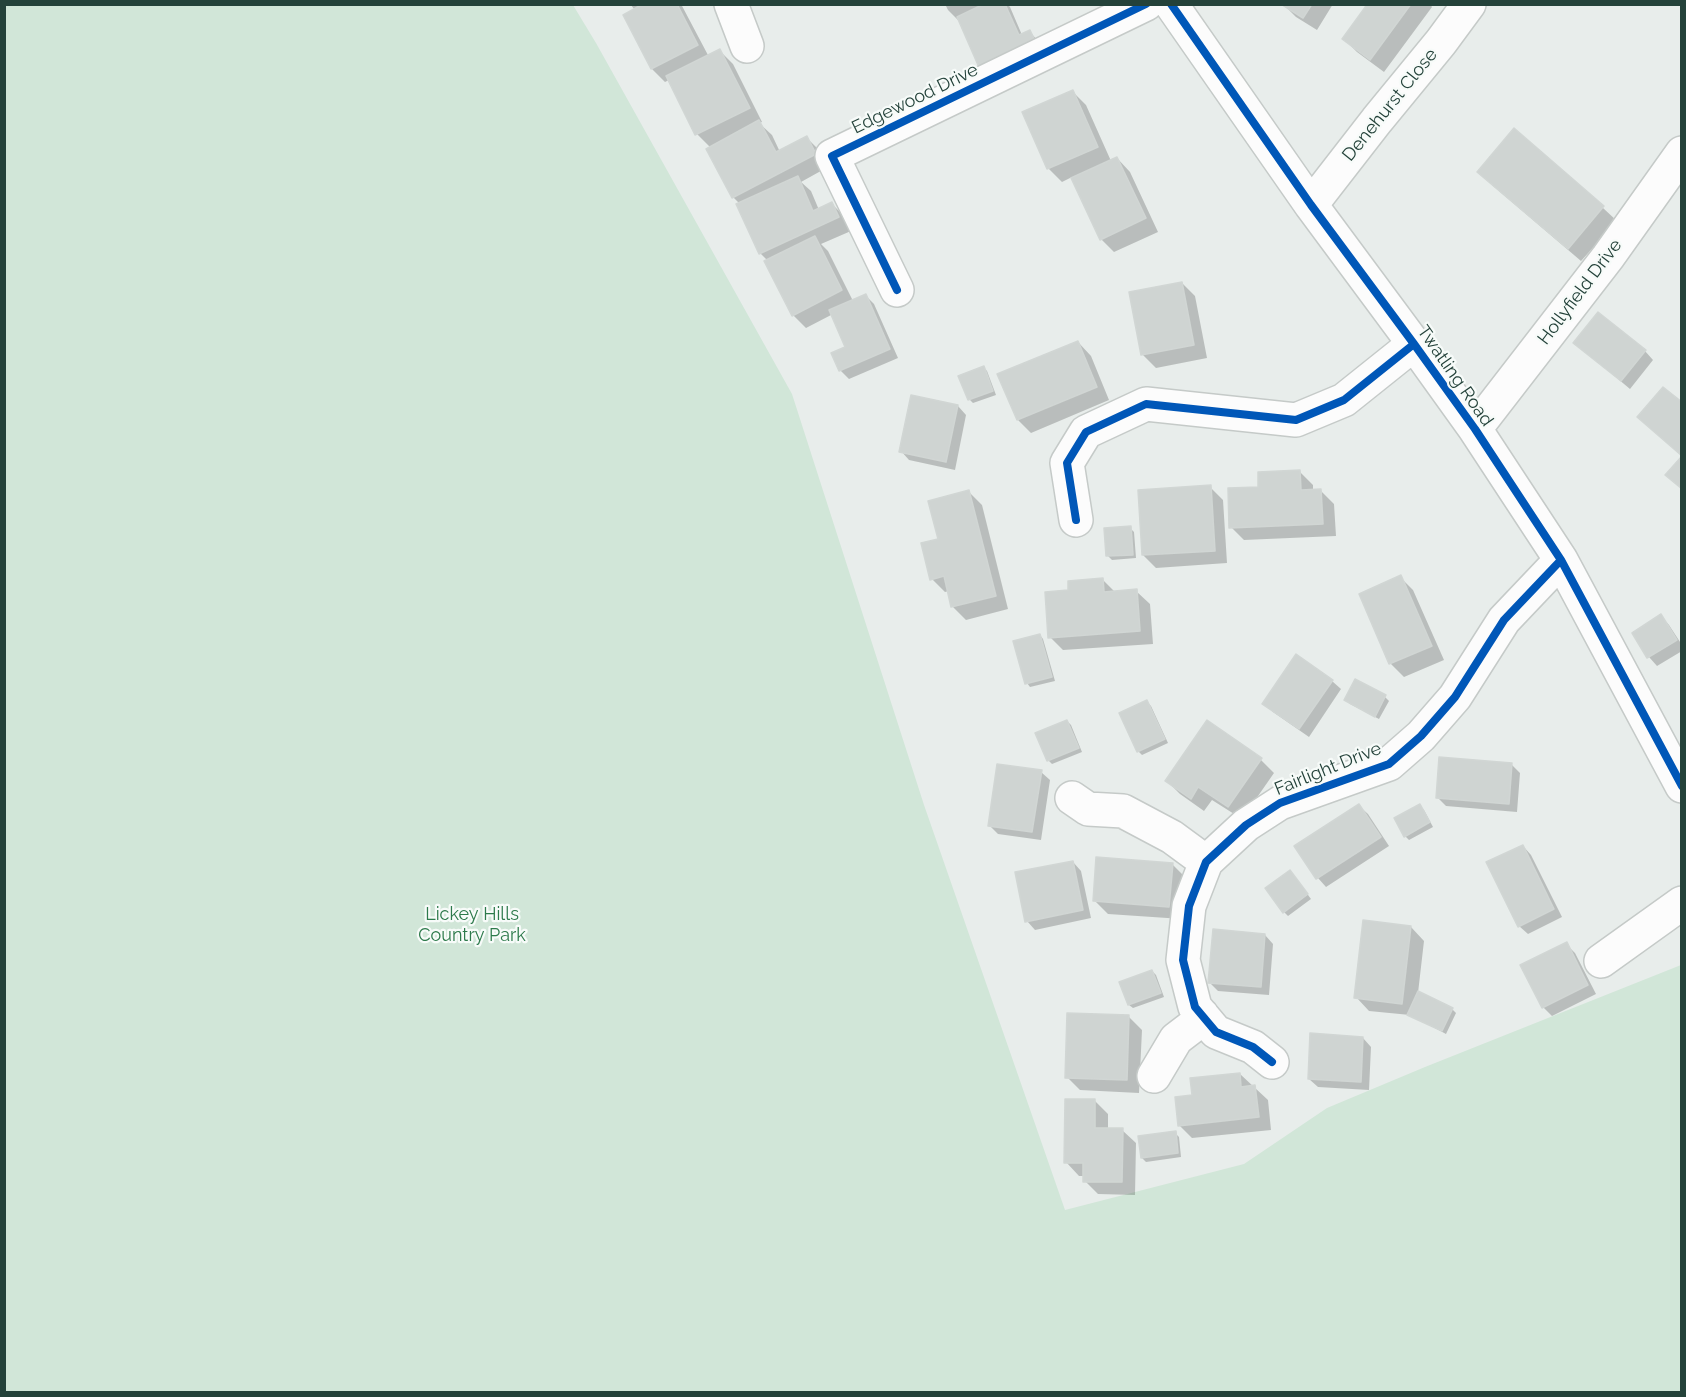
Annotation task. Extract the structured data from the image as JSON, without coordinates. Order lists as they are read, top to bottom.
{
  "streets": {
    "street": [
      "Edgewood Drive",
      "Denehurst Close",
      "Hollyfield Drive",
      "Twatling Road",
      "Fairlight Drive"
    ]
  },
  "crossings": [
    ["Denehurst Close", "Twatling Road"],
    ["Hollyfield Drive", "Twatling Road"],
    ["Twatling Road", "Fairlight Drive"]
  ],
  "parks": ["Lickey Hills Country Park"]
}
